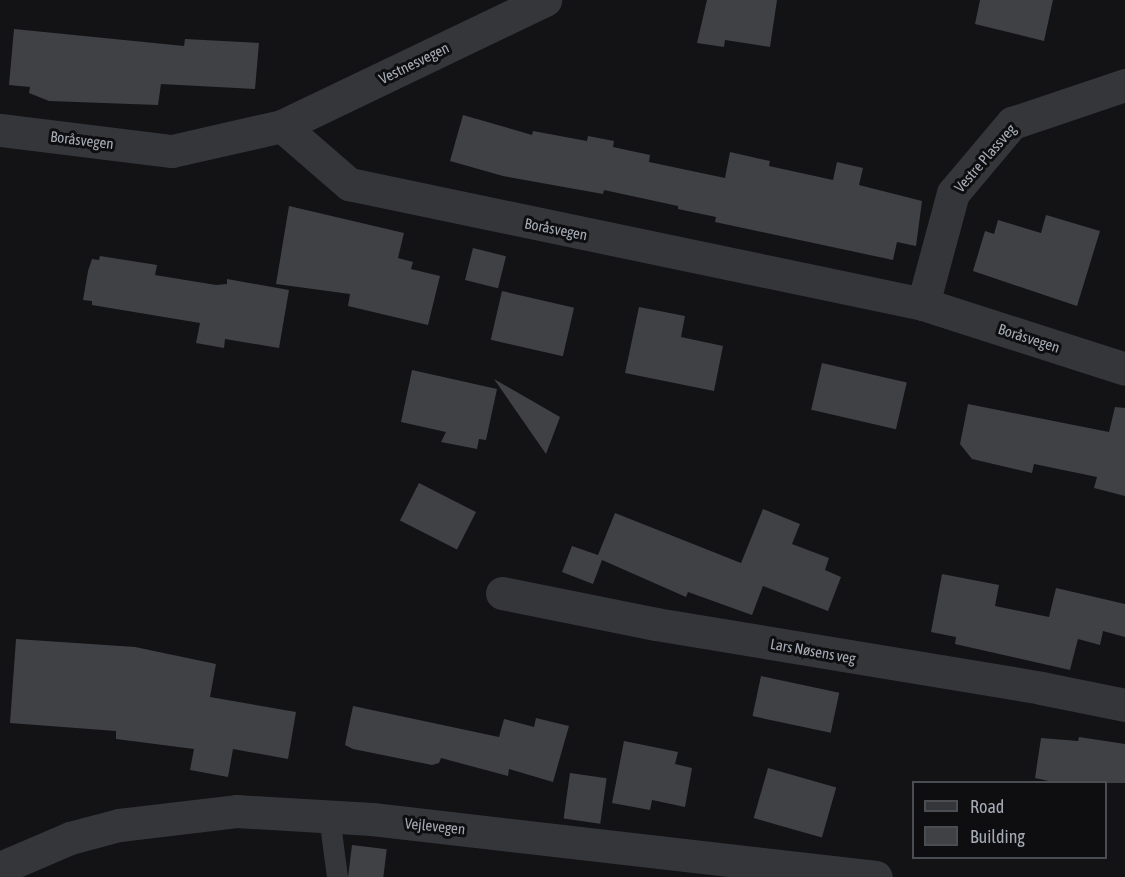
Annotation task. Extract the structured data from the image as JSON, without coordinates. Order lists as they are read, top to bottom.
{
  "streets": {
    "street": [
      "Vestnesvegen",
      "Boråsvegen",
      "Vestre Plassveg",
      "Lars Nøsens veg",
      "Vejlevegen"
    ]
  },
  "crossings": [
    ["Vestnesvegen", "Boråsvegen"],
    ["Boråsvegen", "Vestre Plassveg"]
  ],
  "legend": ["Road", "Building"]
}
